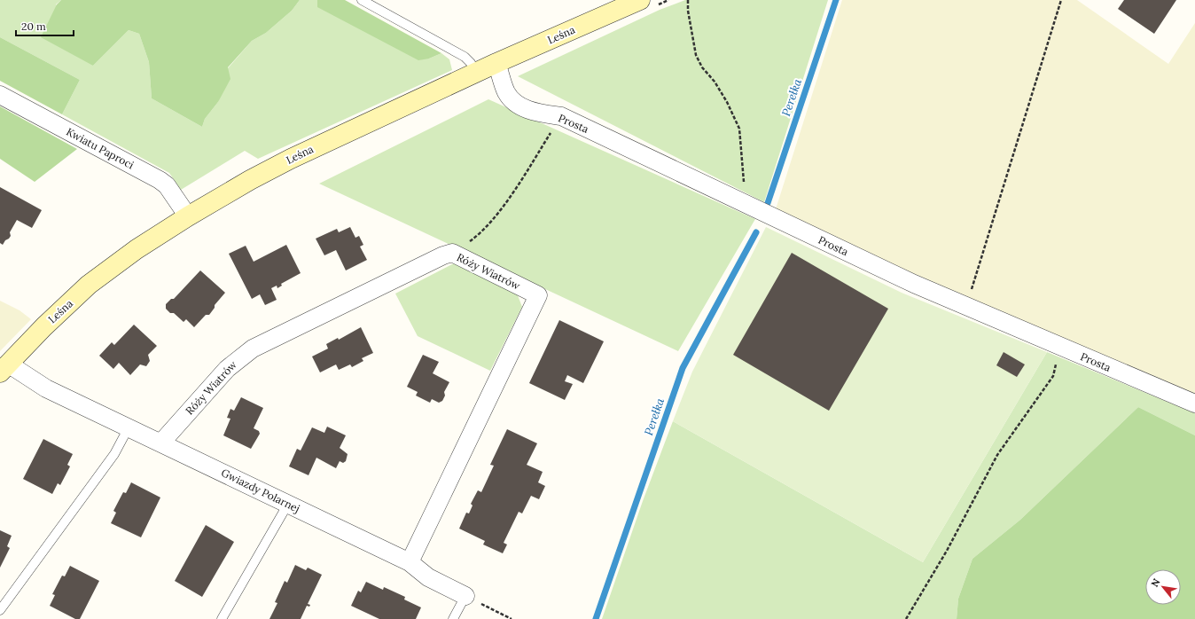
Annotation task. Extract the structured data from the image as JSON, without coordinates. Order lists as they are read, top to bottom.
{
  "streets": {
    "street": [
      "Leśna",
      "Prosta",
      "Kwiatu Paproci",
      "Róży Wiatrów",
      "Gwiazdy Polarnej"
    ]
  },
  "crossings": [
    ["Leśna", "Prosta"],
    ["Leśna", "Kwiatu Paproci"],
    ["Leśna", "Gwiazdy Polarnej"],
    ["Róży Wiatrów", "Gwiazdy Polarnej"]
  ],
  "water": ["Perełka"],
  "scale_bar": "20 m",
  "north": "top left"
}
